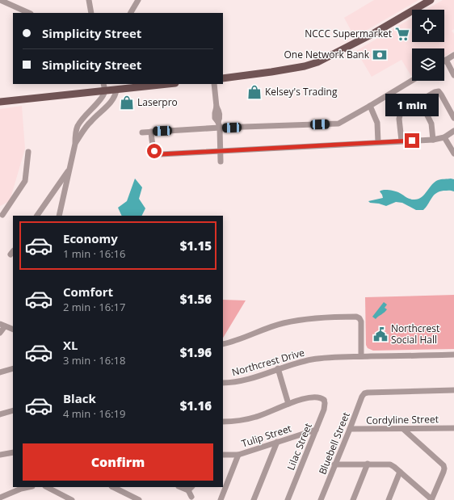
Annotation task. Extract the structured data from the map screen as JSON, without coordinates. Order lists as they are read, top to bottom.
{
  "streets": {
    "street": [
      "Northcrest Drive",
      "Cordyline Street",
      "Tulip Street",
      "Bluebell Street",
      "Lilac Street"
    ]
  },
  "crossings": [
    ["Cordyline Street", "Bluebell Street"],
    ["Tulip Street", "Lilac Street"]
  ],
  "places": {
    "supermarket": ["NCCC Supermarket"],
    "bank": ["One Network Bank"],
    "shop": ["Kelsey's Trading", "Laserpro"],
    "public building": ["Northcrest Social Hall"]
  },
  "page": {
    "banner": ["Simplicity Street", "Simplicity Street"],
    "bubble": "1 min",
    "list": [
      {
        "name": "Economy",
        "note": "1 min · 16:16",
        "value": "$1.15"
      },
      {
        "name": "Comfort",
        "note": "2 min · 16:17",
        "value": "$1.56"
      },
      {
        "name": "XL",
        "note": "3 min · 16:18",
        "value": "$1.96"
      },
      {
        "name": "Black",
        "note": "4 min · 16:19",
        "value": "$1.16"
      }
    ],
    "buttons": "Confirm"
  }
}
